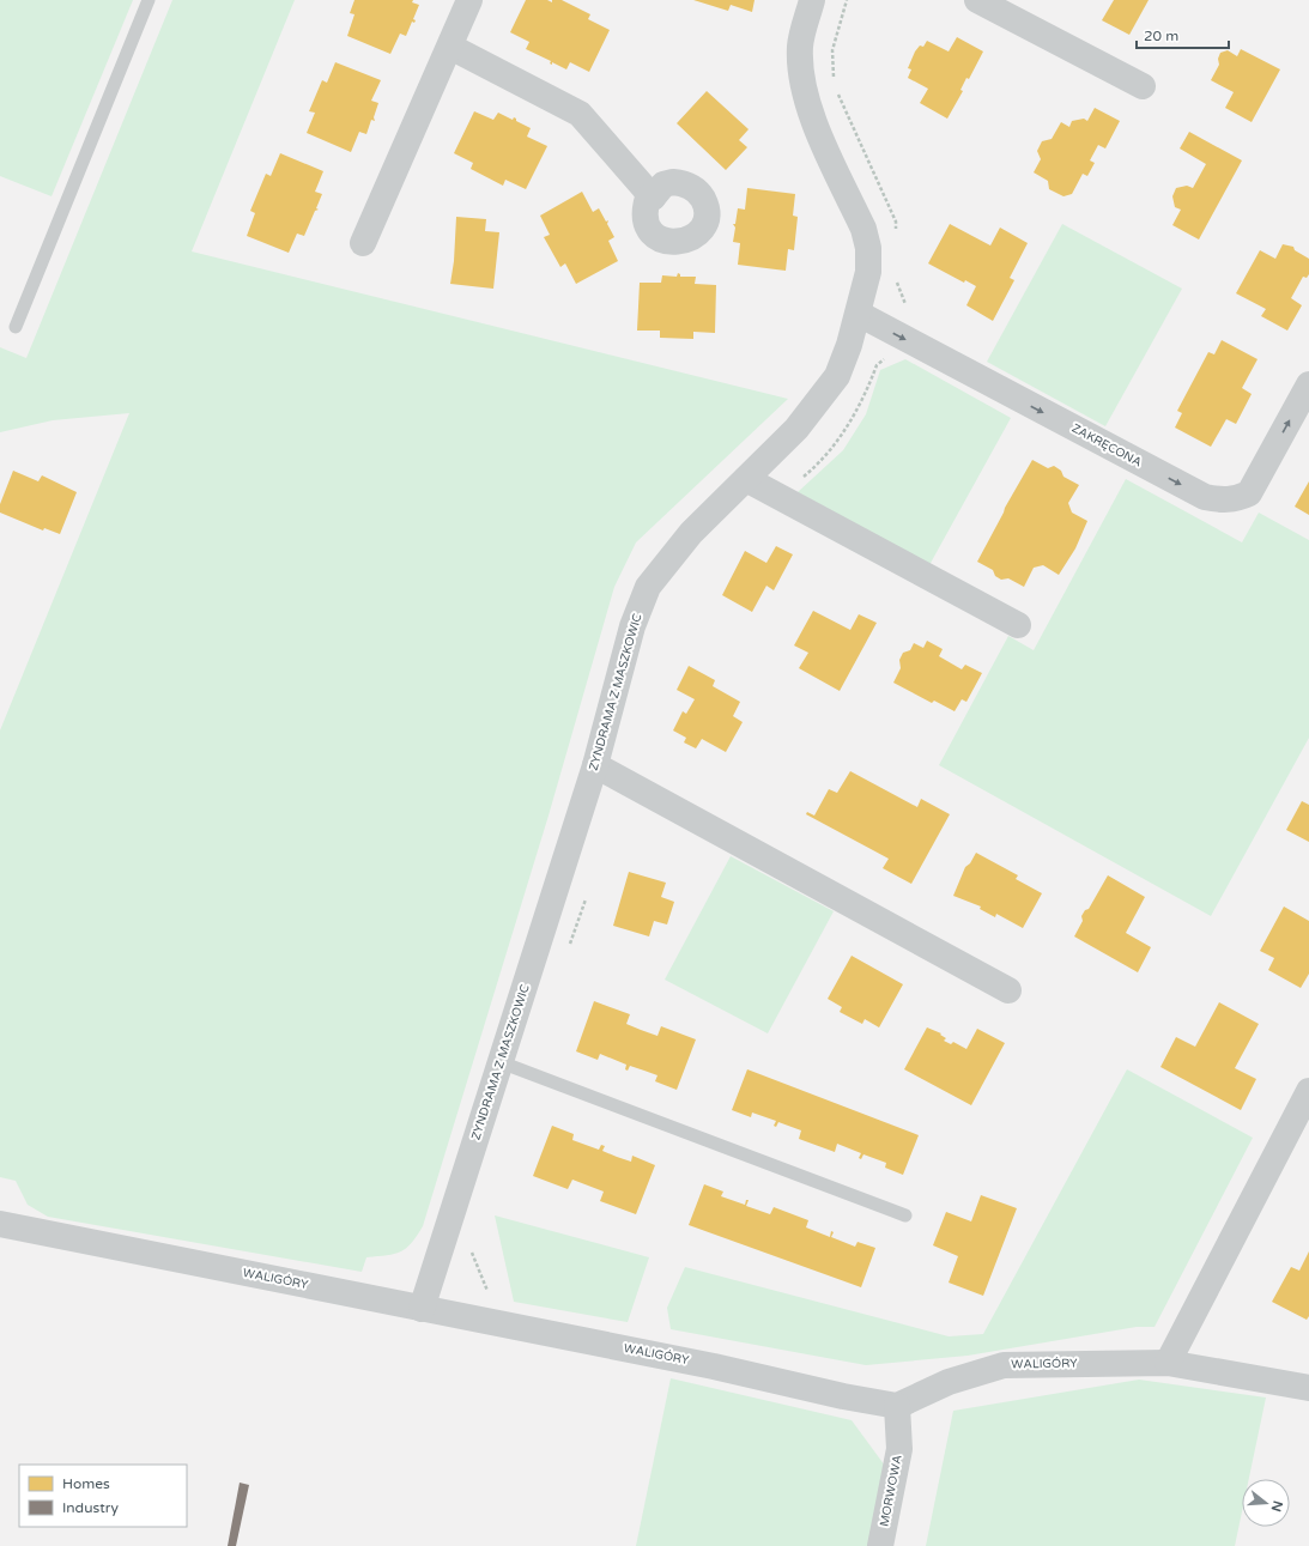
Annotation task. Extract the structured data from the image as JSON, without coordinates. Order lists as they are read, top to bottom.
{
  "streets": {
    "street": [
      "ZAKRĘCONA",
      "ZYNDRAMA Z MASZKOWIC",
      "WALIGÓRY",
      "MORWOWA"
    ]
  },
  "crossings": [
    ["ZAKRĘCONA", "ZYNDRAMA Z MASZKOWIC"],
    ["ZYNDRAMA Z MASZKOWIC", "WALIGÓRY"],
    ["WALIGÓRY", "MORWOWA"]
  ],
  "legend": ["Homes", "Industry"],
  "scale_bar": "20 m",
  "north": "right"
}
